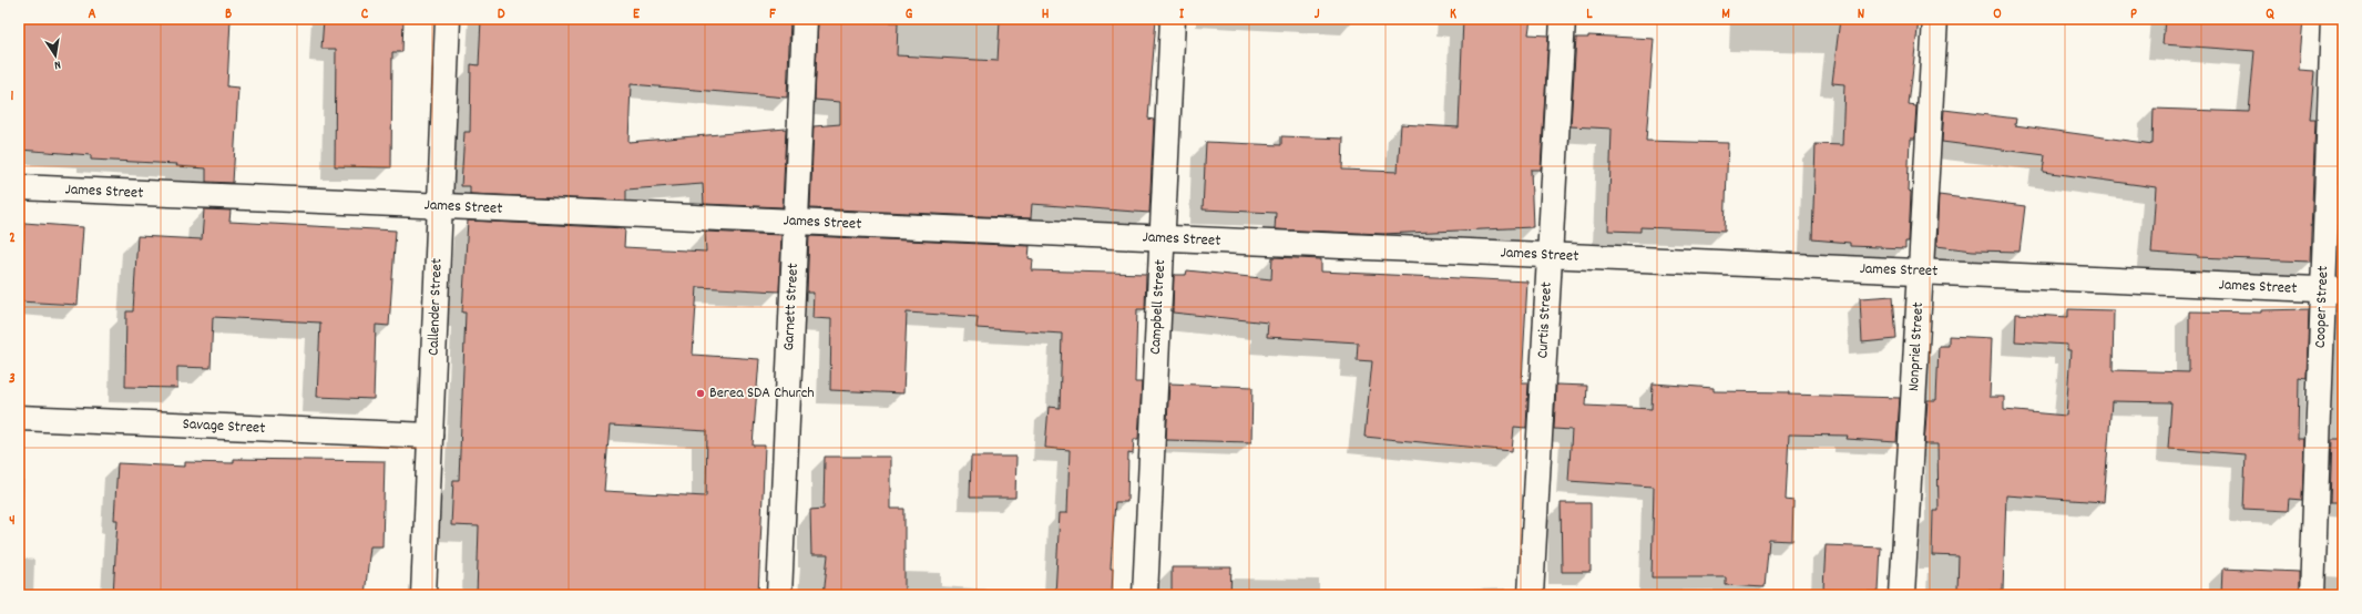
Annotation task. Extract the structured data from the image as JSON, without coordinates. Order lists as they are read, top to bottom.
{
  "streets": {
    "street": [
      "James Street",
      "Callender Street",
      "Garnett Street",
      "Campbell Street",
      "Cooper Street",
      "Curtis Street",
      "Nonpriel Street",
      "Savage Street"
    ]
  },
  "crossings": [
    ["James Street", "Callender Street"],
    ["James Street", "Garnett Street"],
    ["James Street", "Campbell Street"],
    ["James Street", "Cooper Street"],
    ["James Street", "Curtis Street"],
    ["James Street", "Nonpriel Street"],
    ["Callender Street", "Savage Street"]
  ],
  "places": ["Berea SDA Church"],
  "north": "bottom",
  "grid": {
    "columns": [
      "A",
      "B",
      "C",
      "D",
      "E",
      "F",
      "G",
      "H",
      "I",
      "J",
      "K",
      "L",
      "M",
      "N",
      "O",
      "P",
      "Q"
    ],
    "rows": [
      "1",
      "2",
      "3",
      "4"
    ]
  }
}
